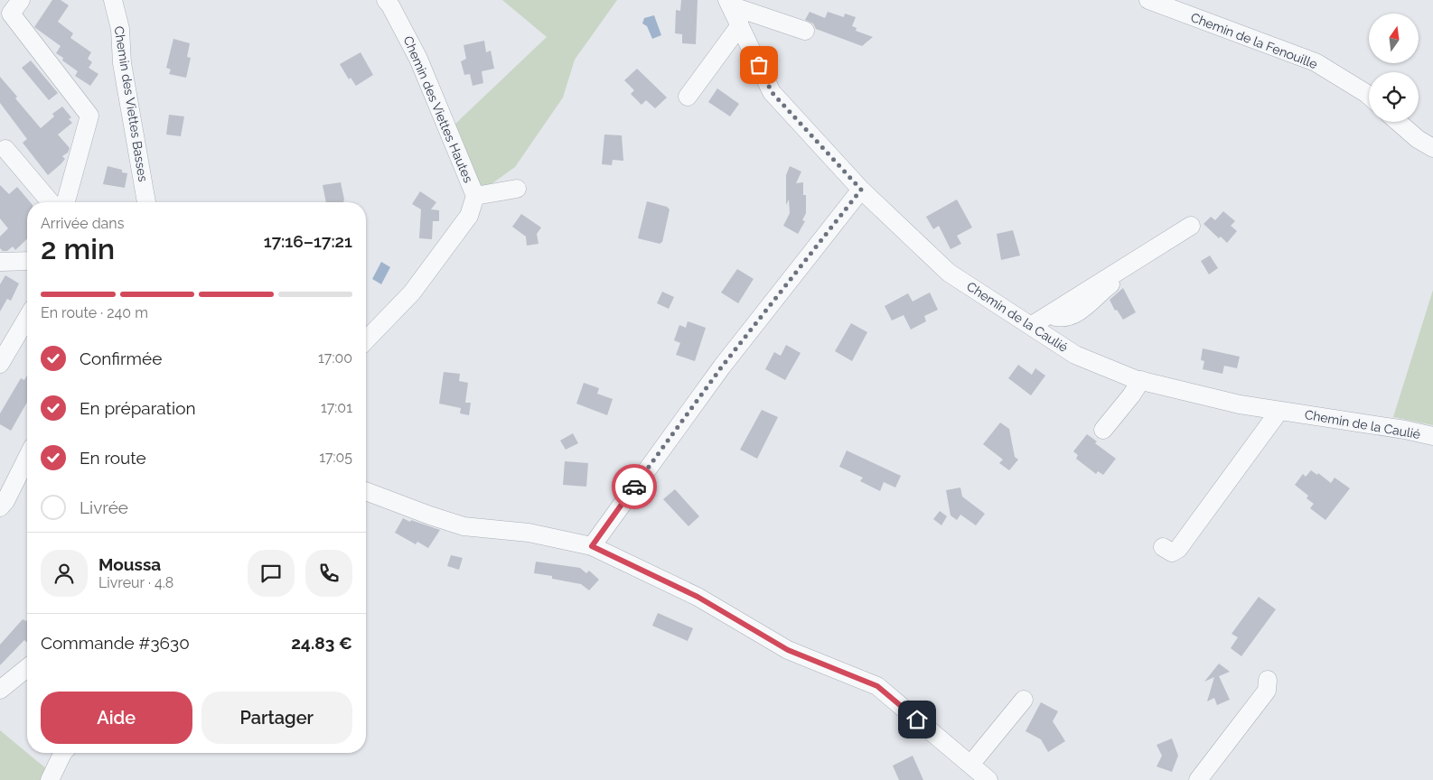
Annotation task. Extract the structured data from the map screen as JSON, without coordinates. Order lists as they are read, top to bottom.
{
  "streets": {
    "street": [
      "Chemin de la Fenouille",
      "Chemin des Viettes Basses",
      "Chemin des Viettes Hautes",
      "Chemin de la Caulié"
    ]
  },
  "north": "top",
  "page": {
    "heading": ["2 min", "Arrivée dans", "17:16–17:21"],
    "panel": [
      "Moussa",
      "Livreur · 4.8",
      "Commande #3630",
      "24.83 €"
    ],
    "bar": "En route · 240 m",
    "list": [
      ["Confirmée", "17:00"],
      ["En préparation", "17:01"],
      ["En route", "17:05"],
      "Livrée"
    ],
    "buttons": ["Aide", "Partager"]
  }
}
